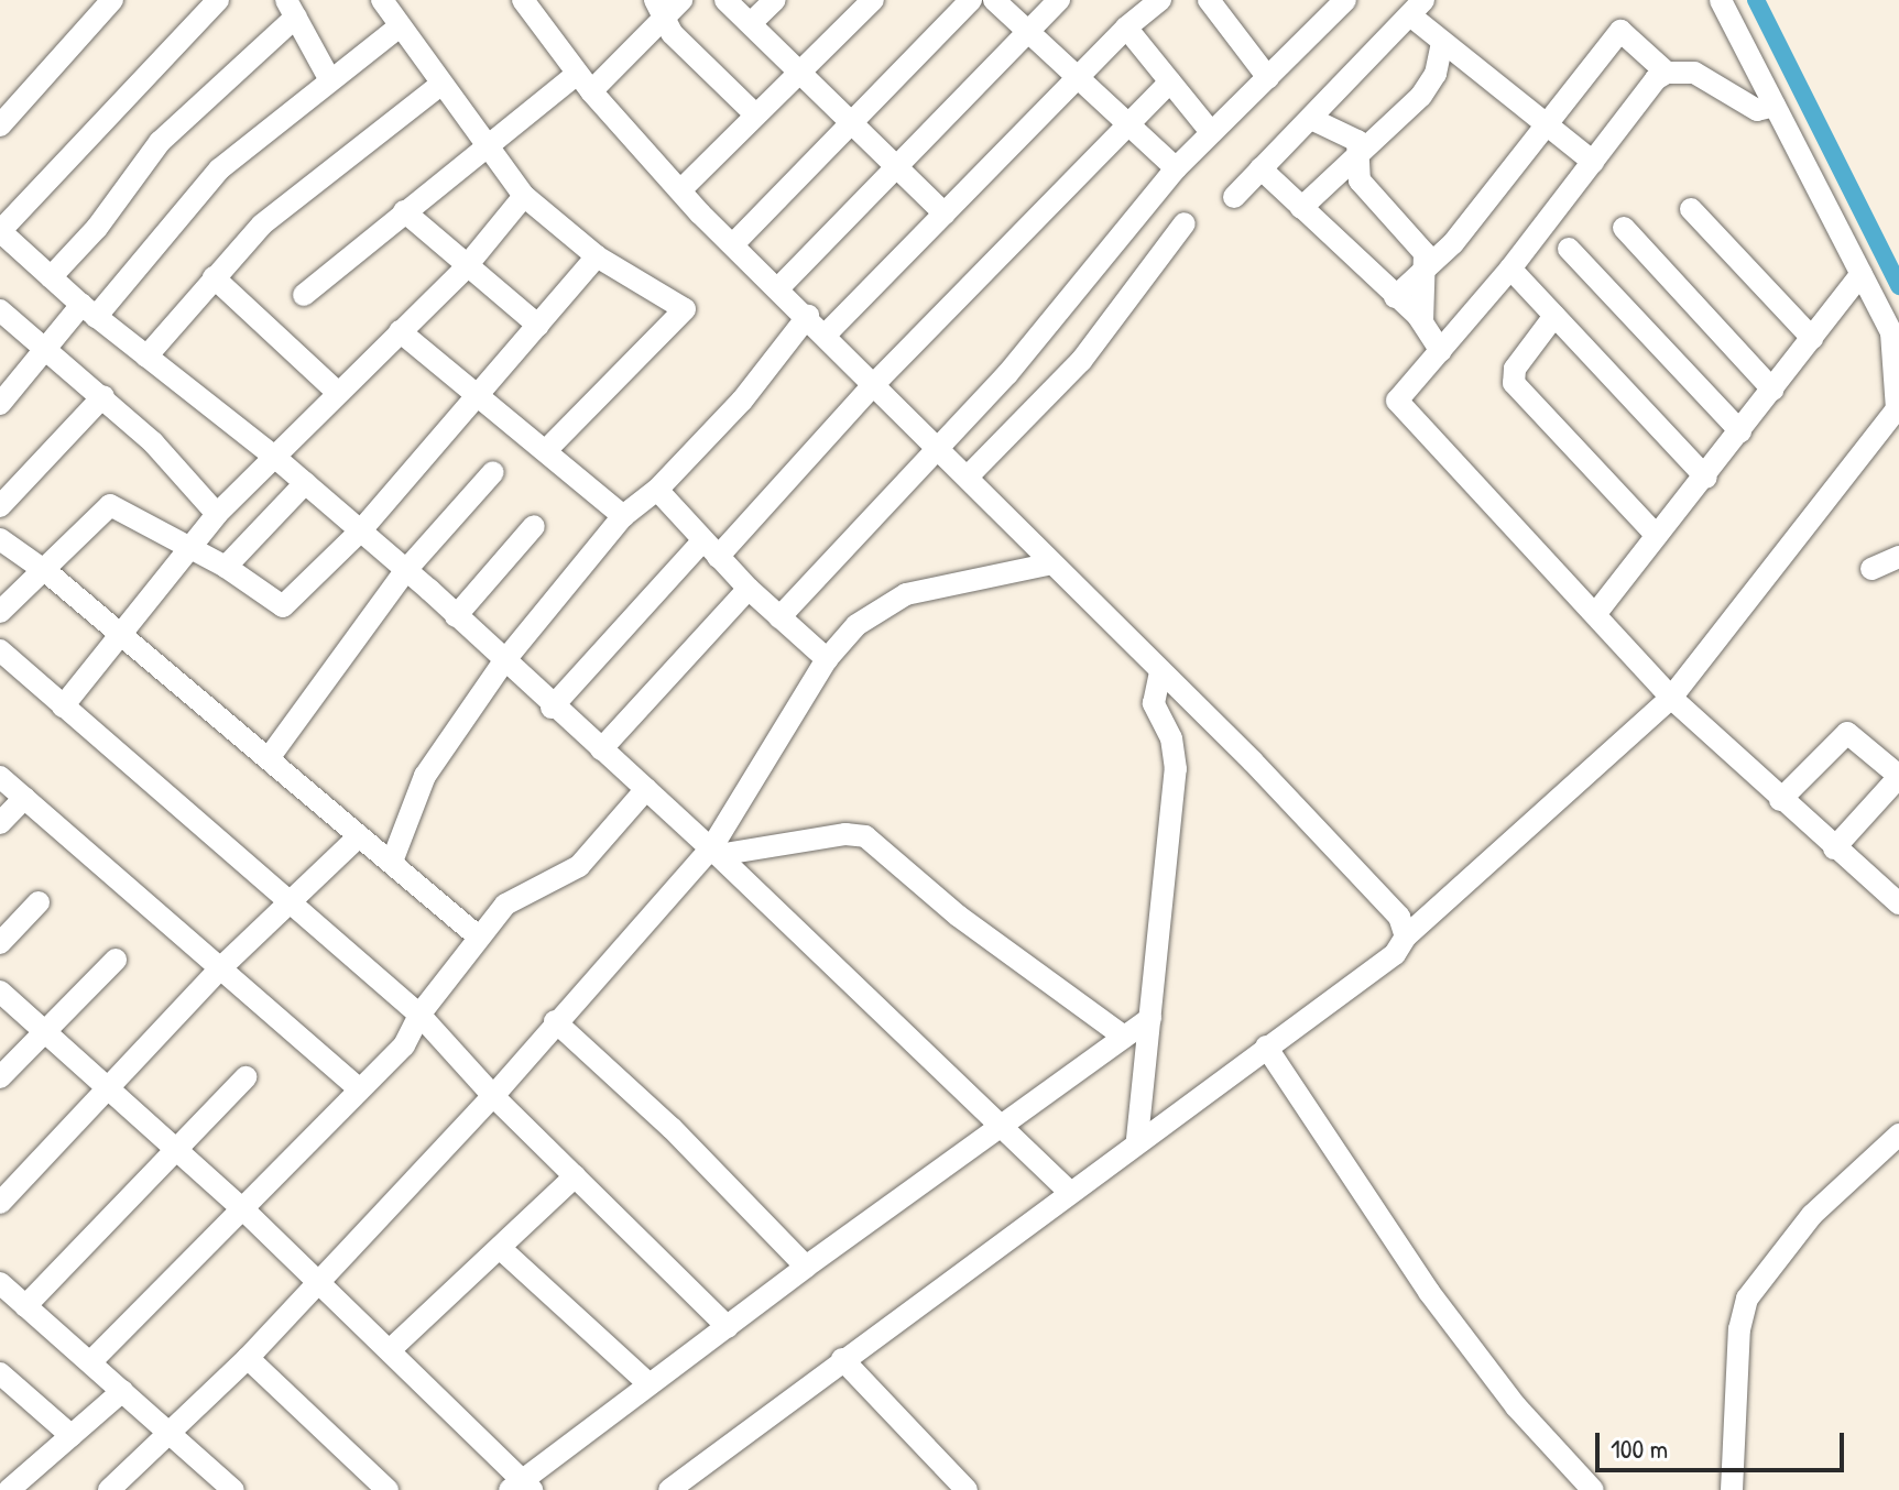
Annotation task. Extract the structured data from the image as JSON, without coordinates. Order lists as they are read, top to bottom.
{
  "scale_bar": "100 m"
}
